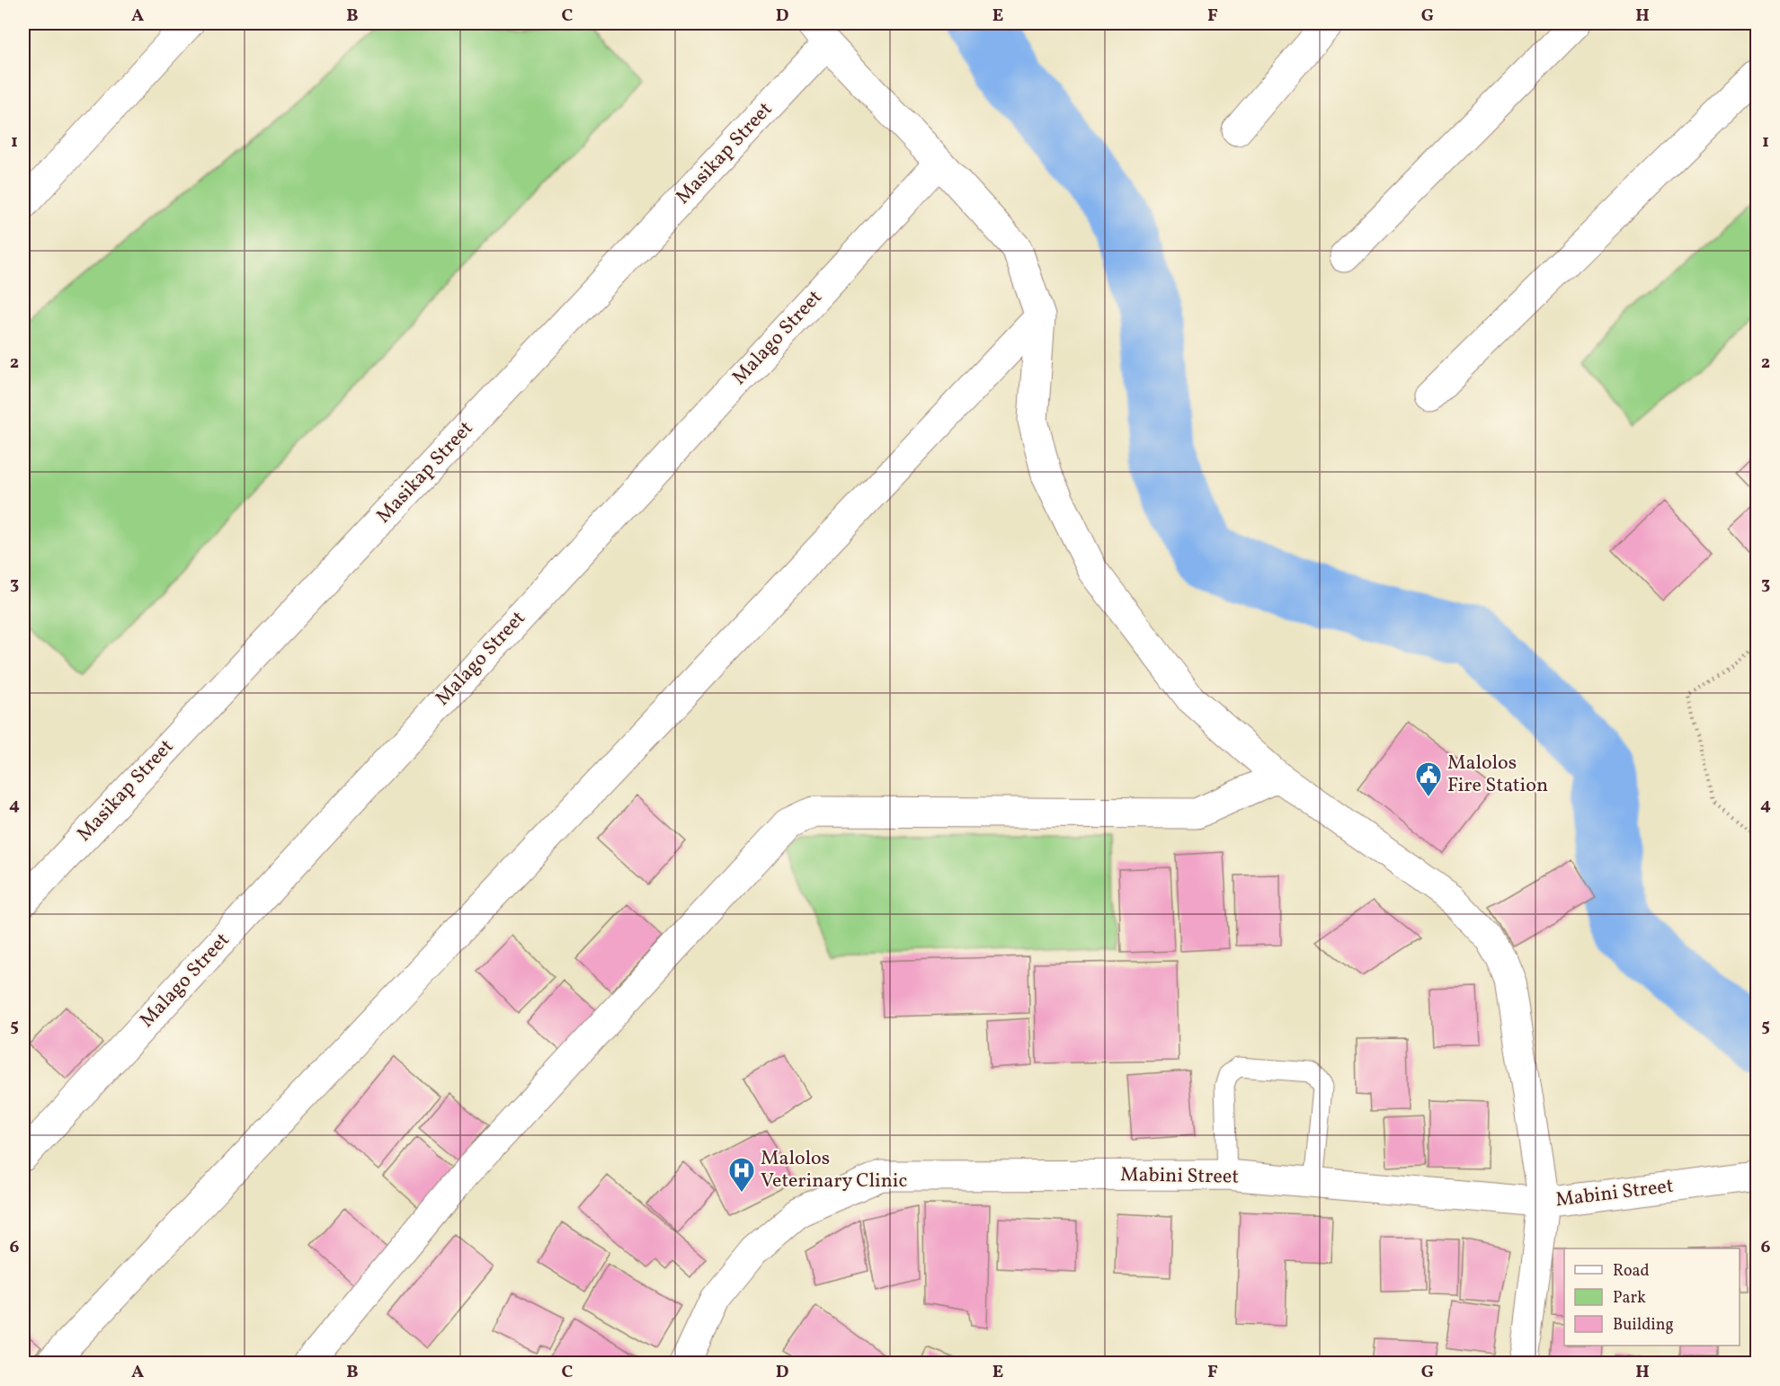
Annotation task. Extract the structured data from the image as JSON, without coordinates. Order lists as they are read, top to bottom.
{
  "streets": {
    "street": ["Masikap Street", "Malago Street", "Mabini Street"]
  },
  "places": {
    "public building": ["Malolos Fire Station"],
    "hospital": ["Malolos Veterinary Clinic"]
  },
  "legend": ["Road", "Park", "Building"],
  "grid": {
    "columns": [
      "A",
      "B",
      "C",
      "D",
      "E",
      "F",
      "G",
      "H"
    ],
    "rows": [
      "1",
      "2",
      "3",
      "4",
      "5",
      "6"
    ]
  }
}
